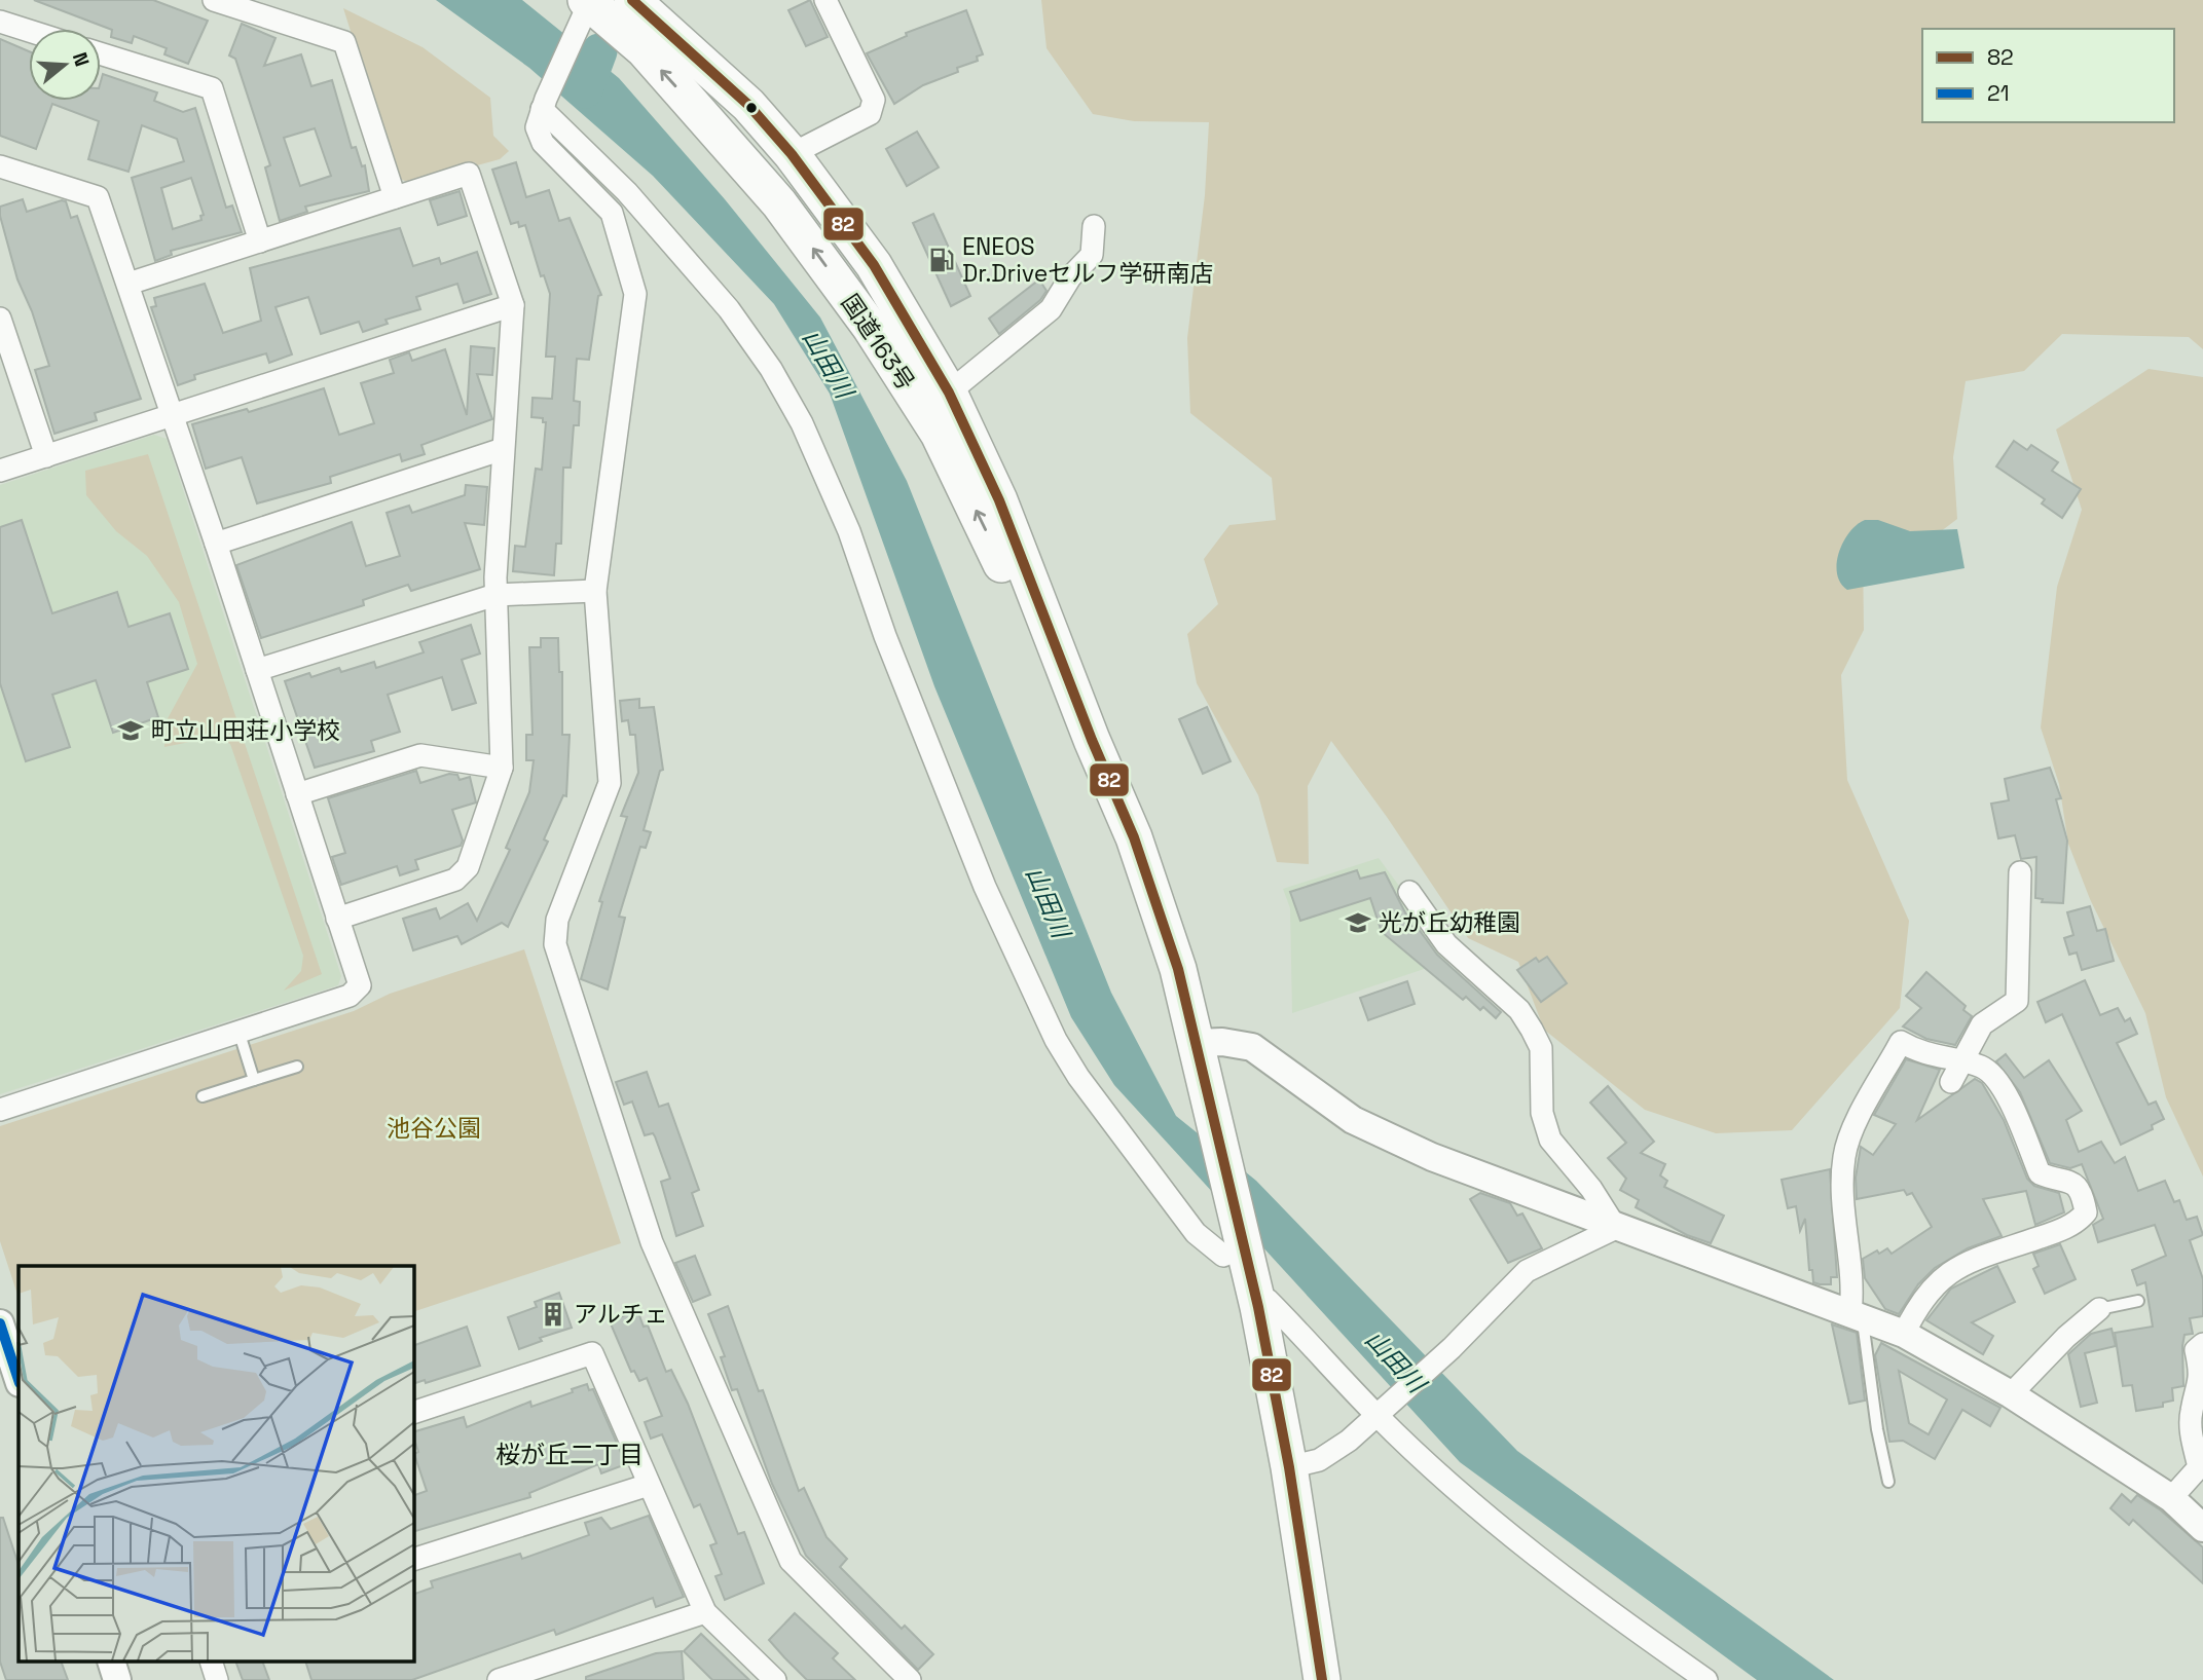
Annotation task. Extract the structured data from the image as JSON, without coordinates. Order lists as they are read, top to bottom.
{
  "streets": {
    "highway": ["国道163号"]
  },
  "districts": ["桜が丘二丁目"],
  "water": ["山田川"],
  "parks": ["池谷公園"],
  "places": {
    "fuel station": ["ENEOS Dr.Driveセルフ学研南店"],
    "school or university": ["町立山田荘小学校", "光が丘幼稚園"],
    "building": ["アルチェ"]
  },
  "lines": ["transit line 82", "transit line 21"],
  "legend": ["82", "21"],
  "north": "right"
}
